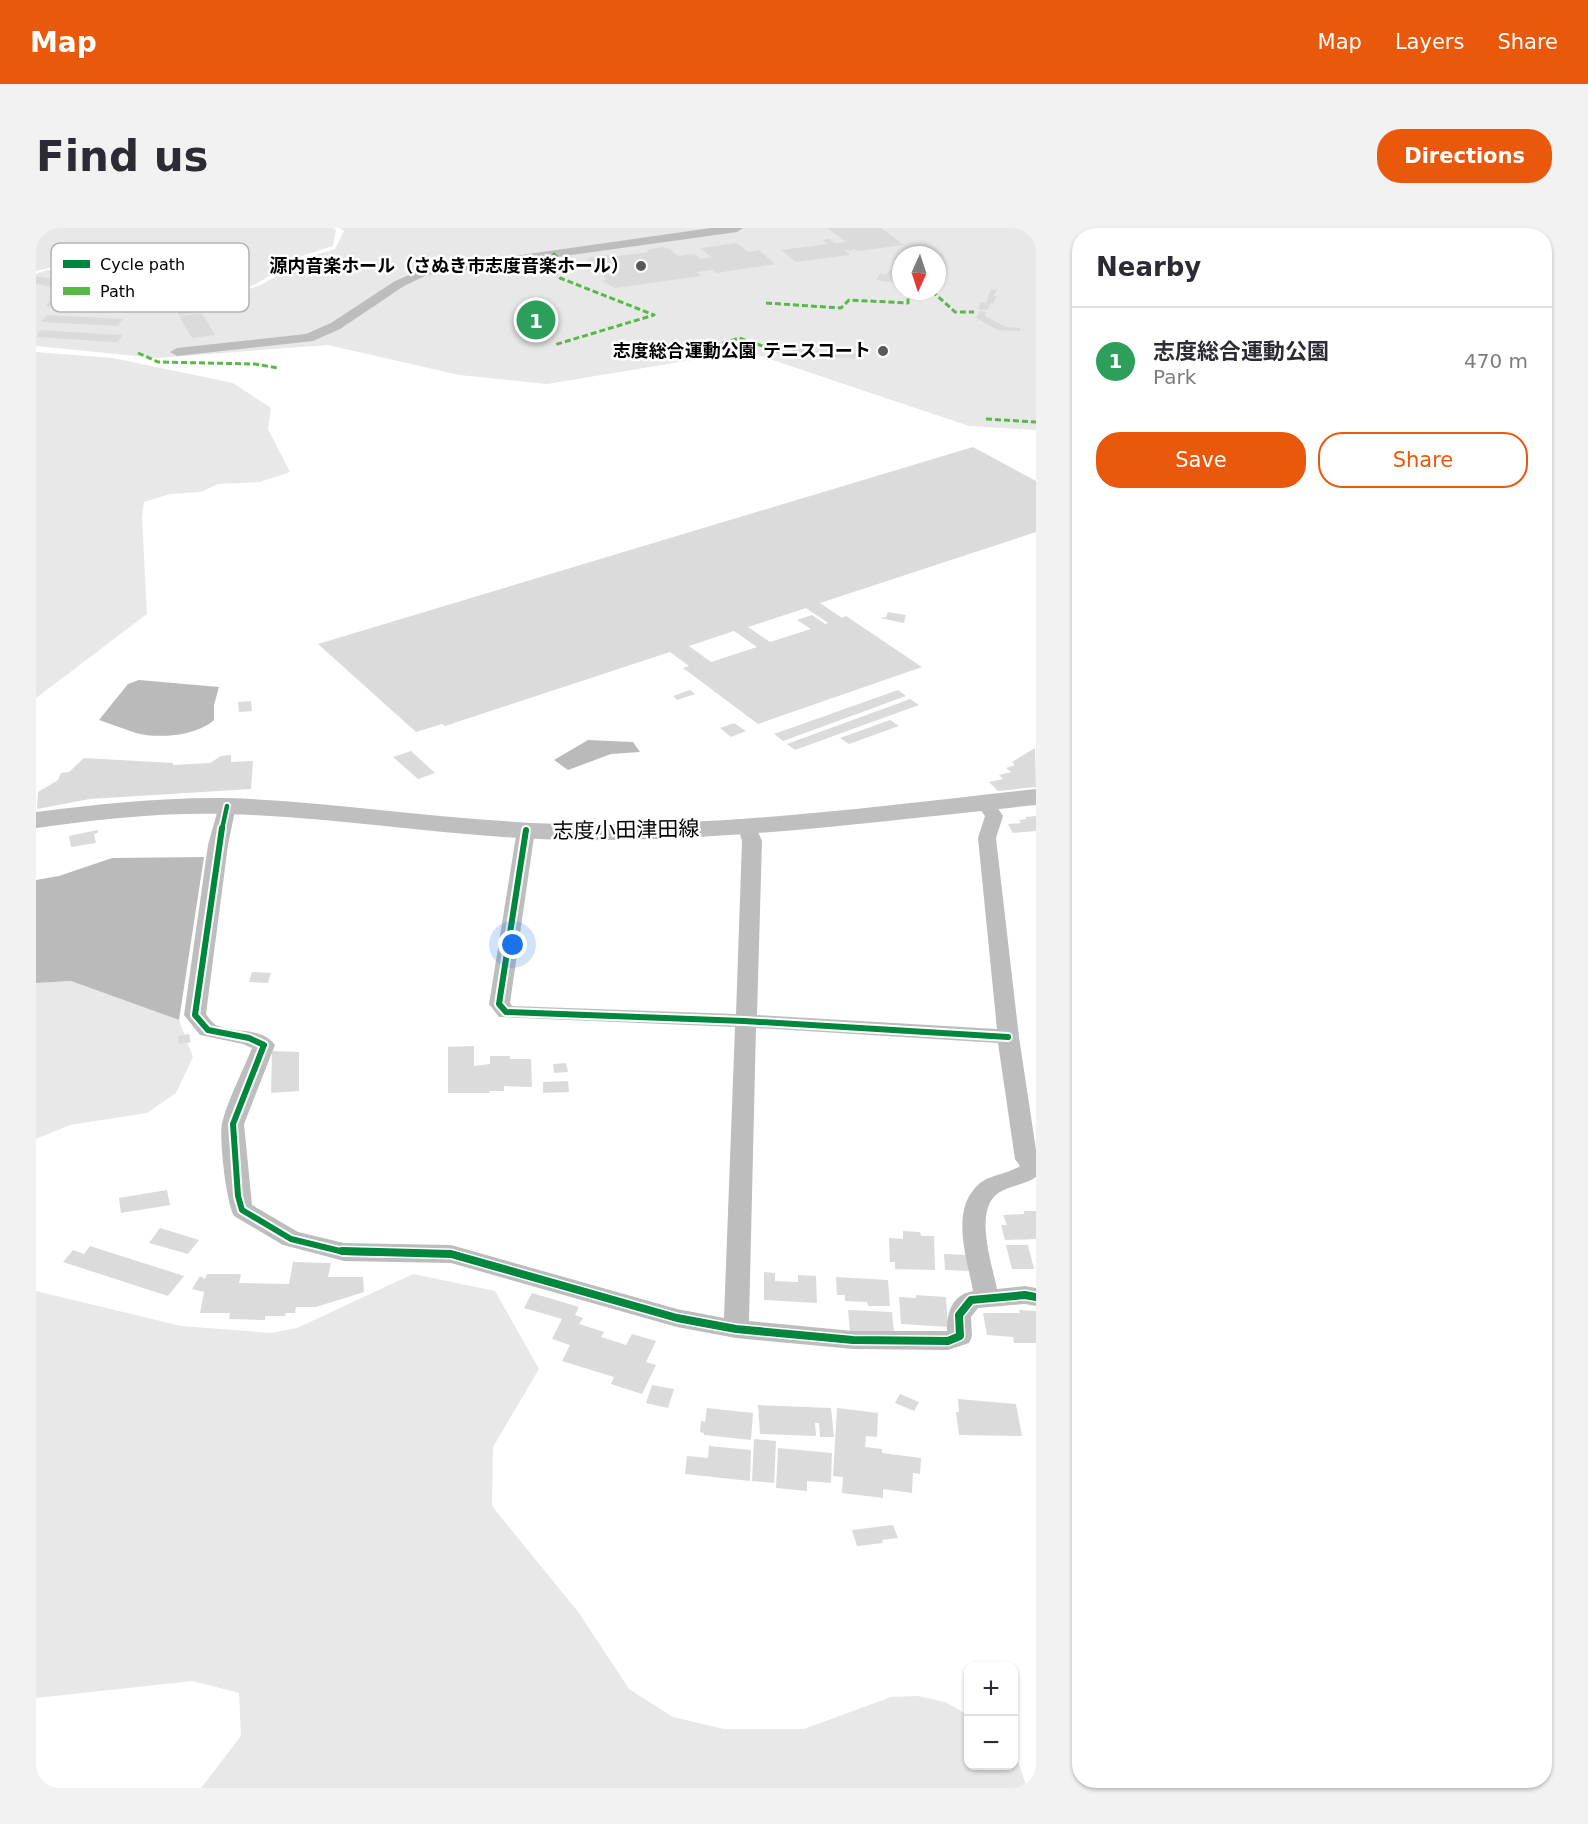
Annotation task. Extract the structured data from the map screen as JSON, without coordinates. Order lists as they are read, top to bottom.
{
  "streets": {
    "main road": ["志度小田津田線"]
  },
  "places": ["源内音楽ホール（さぬき市志度音楽ホール）", "志度総合運動公園 テニスコート"],
  "legend": ["Cycle path", "Path"],
  "north": "bottom",
  "page": {
    "header": "Map",
    "nav": ["Map", "Layers", "Share"],
    "buttons": [
      "Directions",
      ["Save", "Share"]
    ],
    "title": "Find us",
    "heading": "Nearby",
    "pins": "1",
    "list": [
      {
        "mark": "1",
        "name": "志度総合運動公園",
        "note": "Park",
        "value": "470 m"
      }
    ],
    "map_buttons": ["+", "−"]
  }
}
